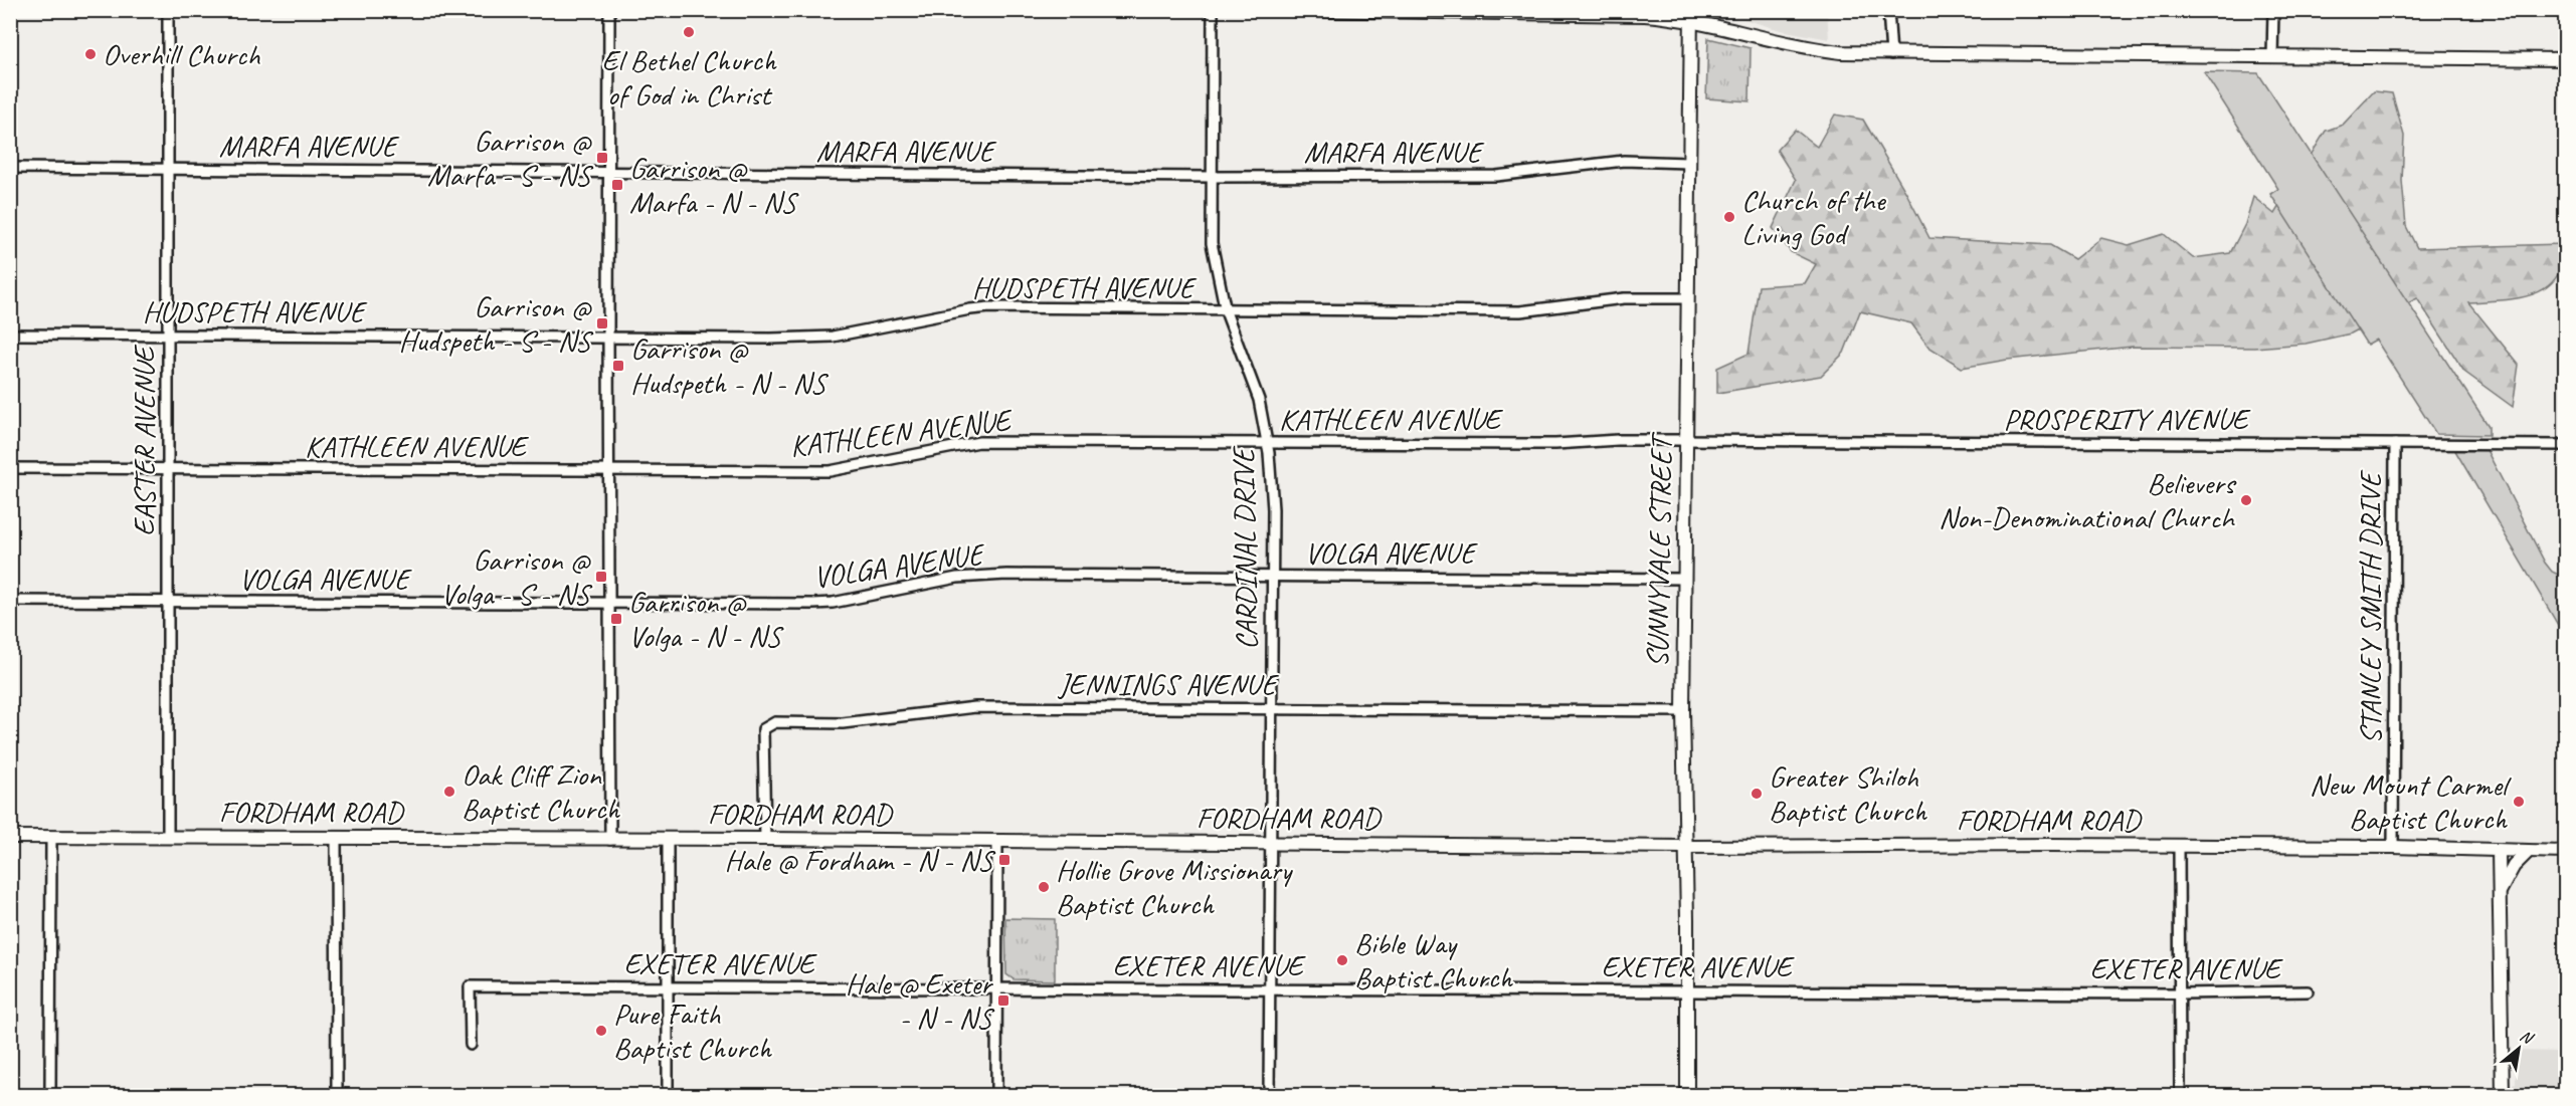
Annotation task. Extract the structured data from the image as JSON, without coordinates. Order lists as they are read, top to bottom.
{
  "streets": {
    "street": [
      "MARFA AVENUE",
      "HUDSPETH AVENUE",
      "KATHLEEN AVENUE",
      "PROSPERITY AVENUE",
      "EASTER AVENUE",
      "CARDINAL DRIVE",
      "VOLGA AVENUE",
      "SUNNYVALE STREET",
      "STANLEY SMITH DRIVE",
      "JENNINGS AVENUE",
      "FORDHAM ROAD",
      "EXETER AVENUE"
    ]
  },
  "crossings": [
    ["MARFA AVENUE", "EASTER AVENUE"],
    ["MARFA AVENUE", "CARDINAL DRIVE"],
    ["MARFA AVENUE", "SUNNYVALE STREET"],
    ["HUDSPETH AVENUE", "EASTER AVENUE"],
    ["HUDSPETH AVENUE", "CARDINAL DRIVE"],
    ["HUDSPETH AVENUE", "SUNNYVALE STREET"],
    ["KATHLEEN AVENUE", "PROSPERITY AVENUE"],
    ["KATHLEEN AVENUE", "EASTER AVENUE"],
    ["KATHLEEN AVENUE", "CARDINAL DRIVE"],
    ["KATHLEEN AVENUE", "SUNNYVALE STREET"],
    ["PROSPERITY AVENUE", "SUNNYVALE STREET"],
    ["PROSPERITY AVENUE", "STANLEY SMITH DRIVE"],
    ["EASTER AVENUE", "VOLGA AVENUE"],
    ["EASTER AVENUE", "FORDHAM ROAD"],
    ["CARDINAL DRIVE", "VOLGA AVENUE"],
    ["CARDINAL DRIVE", "JENNINGS AVENUE"],
    ["CARDINAL DRIVE", "FORDHAM ROAD"],
    ["CARDINAL DRIVE", "EXETER AVENUE"],
    ["VOLGA AVENUE", "SUNNYVALE STREET"],
    ["SUNNYVALE STREET", "JENNINGS AVENUE"],
    ["SUNNYVALE STREET", "FORDHAM ROAD"],
    ["SUNNYVALE STREET", "EXETER AVENUE"],
    ["STANLEY SMITH DRIVE", "FORDHAM ROAD"],
    ["JENNINGS AVENUE", "FORDHAM ROAD"]
  ],
  "places": {
    "other": [
      "El Bethel Church of God in Christ",
      "Overhill Church",
      "Church of the Living God",
      "Believers Non-Denominational Church",
      "Oak Cliff Zion Baptist Church",
      "Greater Shiloh Baptist Church",
      "New Mount Carmel Baptist Church",
      "Hollie Grove Missionary Baptist Church",
      "Bible Way Baptist Church",
      "Pure Faith Baptist Church"
    ],
    "transit": [
      "Garrison @ Marfa - S - NS",
      "Garrison @ Marfa - N - NS",
      "Garrison @ Hudspeth - S - NS",
      "Garrison @ Hudspeth - N - NS",
      "Garrison @ Volga - S - NS",
      "Garrison @ Volga - N - NS",
      "Hale @ Fordham - N - NS",
      "Hale @ Exeter - N - NS"
    ]
  },
  "north": "top right"
}
